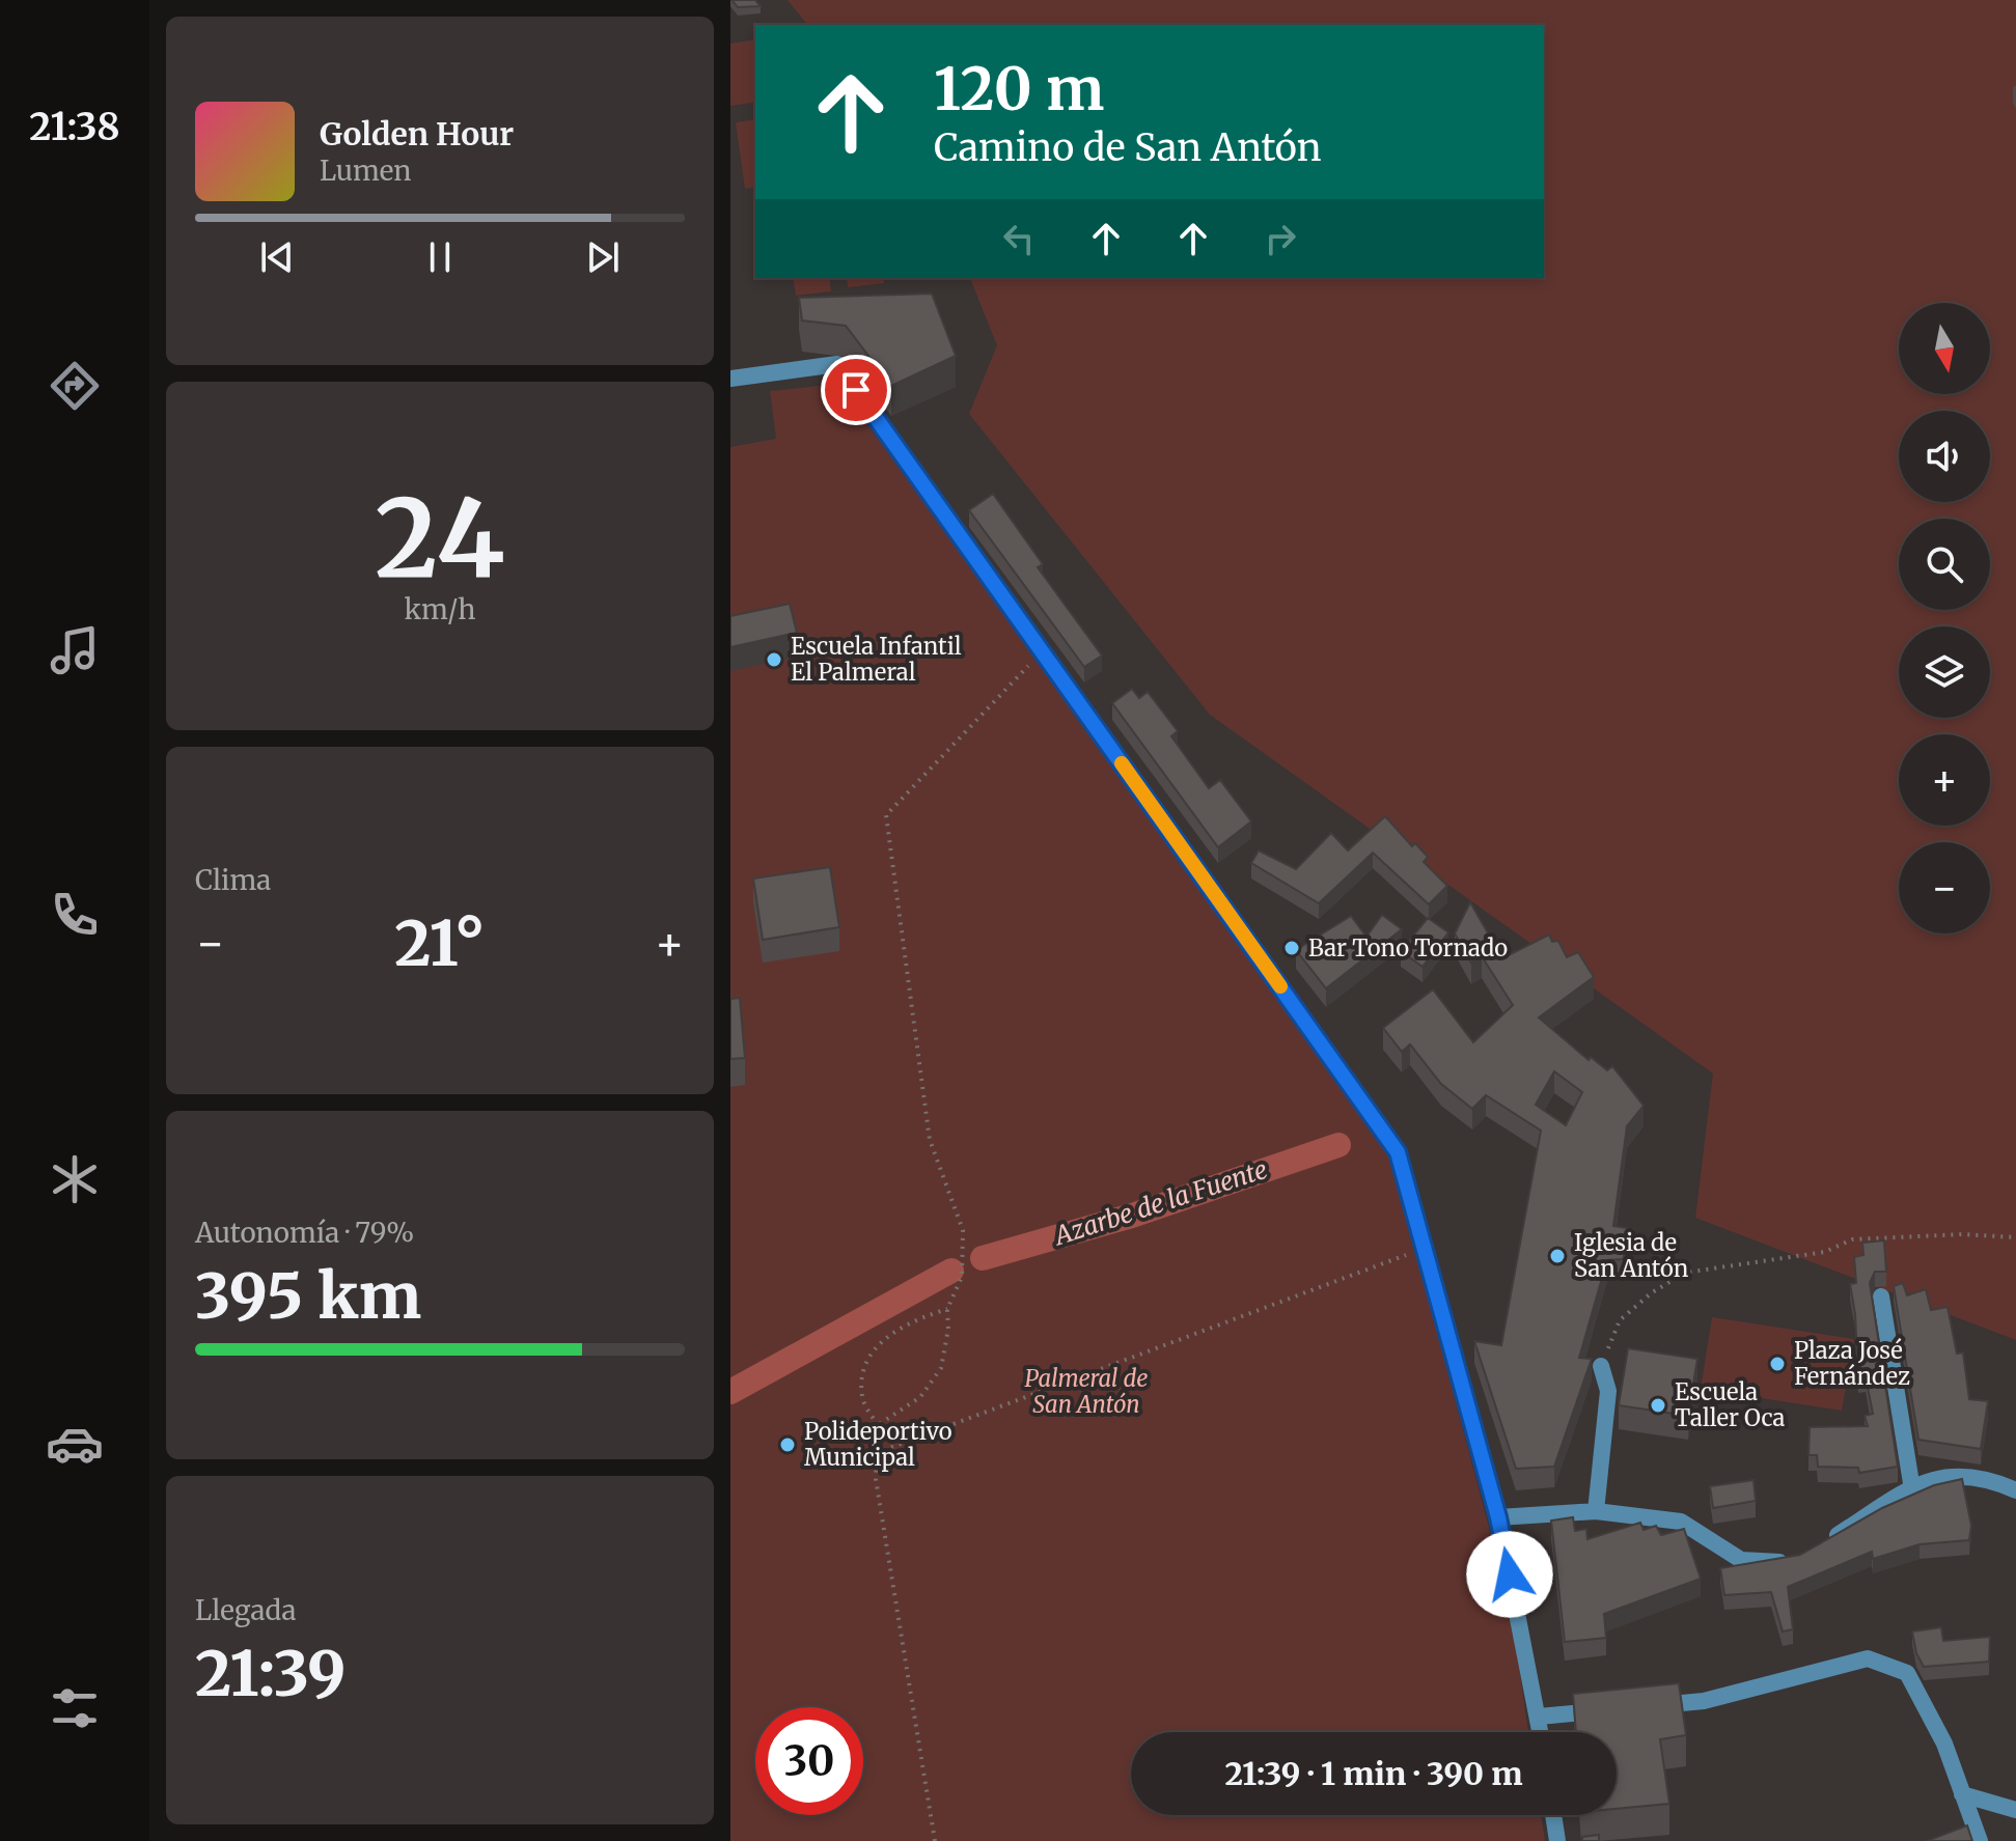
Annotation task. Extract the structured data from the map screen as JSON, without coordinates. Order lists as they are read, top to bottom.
{
  "water": ["Azarbe de la Fuente"],
  "parks": ["Palmeral de San Antón"],
  "places": [
    "Escuela Infantil El Palmeral",
    "Bar Tono Tornado",
    "Iglesia de San Antón",
    "Plaza José Fernández",
    "Escuela Taller Oca",
    "Polideportivo Municipal"
  ],
  "north": "bottom",
  "page": {
    "tabs": "21:38",
    "turn": ["120 m", "Camino de San Antón"],
    "song": ["Golden Hour", "Lumen"],
    "map_buttons": ["+", "−"],
    "tile": [
      ["24", "km/h"],
      "Clima",
      ["Autonomía · 79%", "395 km"],
      ["Llegada", "21:39"]
    ],
    "heat": ["−", "21°", "+"],
    "limit": "30",
    "trip": "21:39 · 1 min · 390 m"
  }
}
